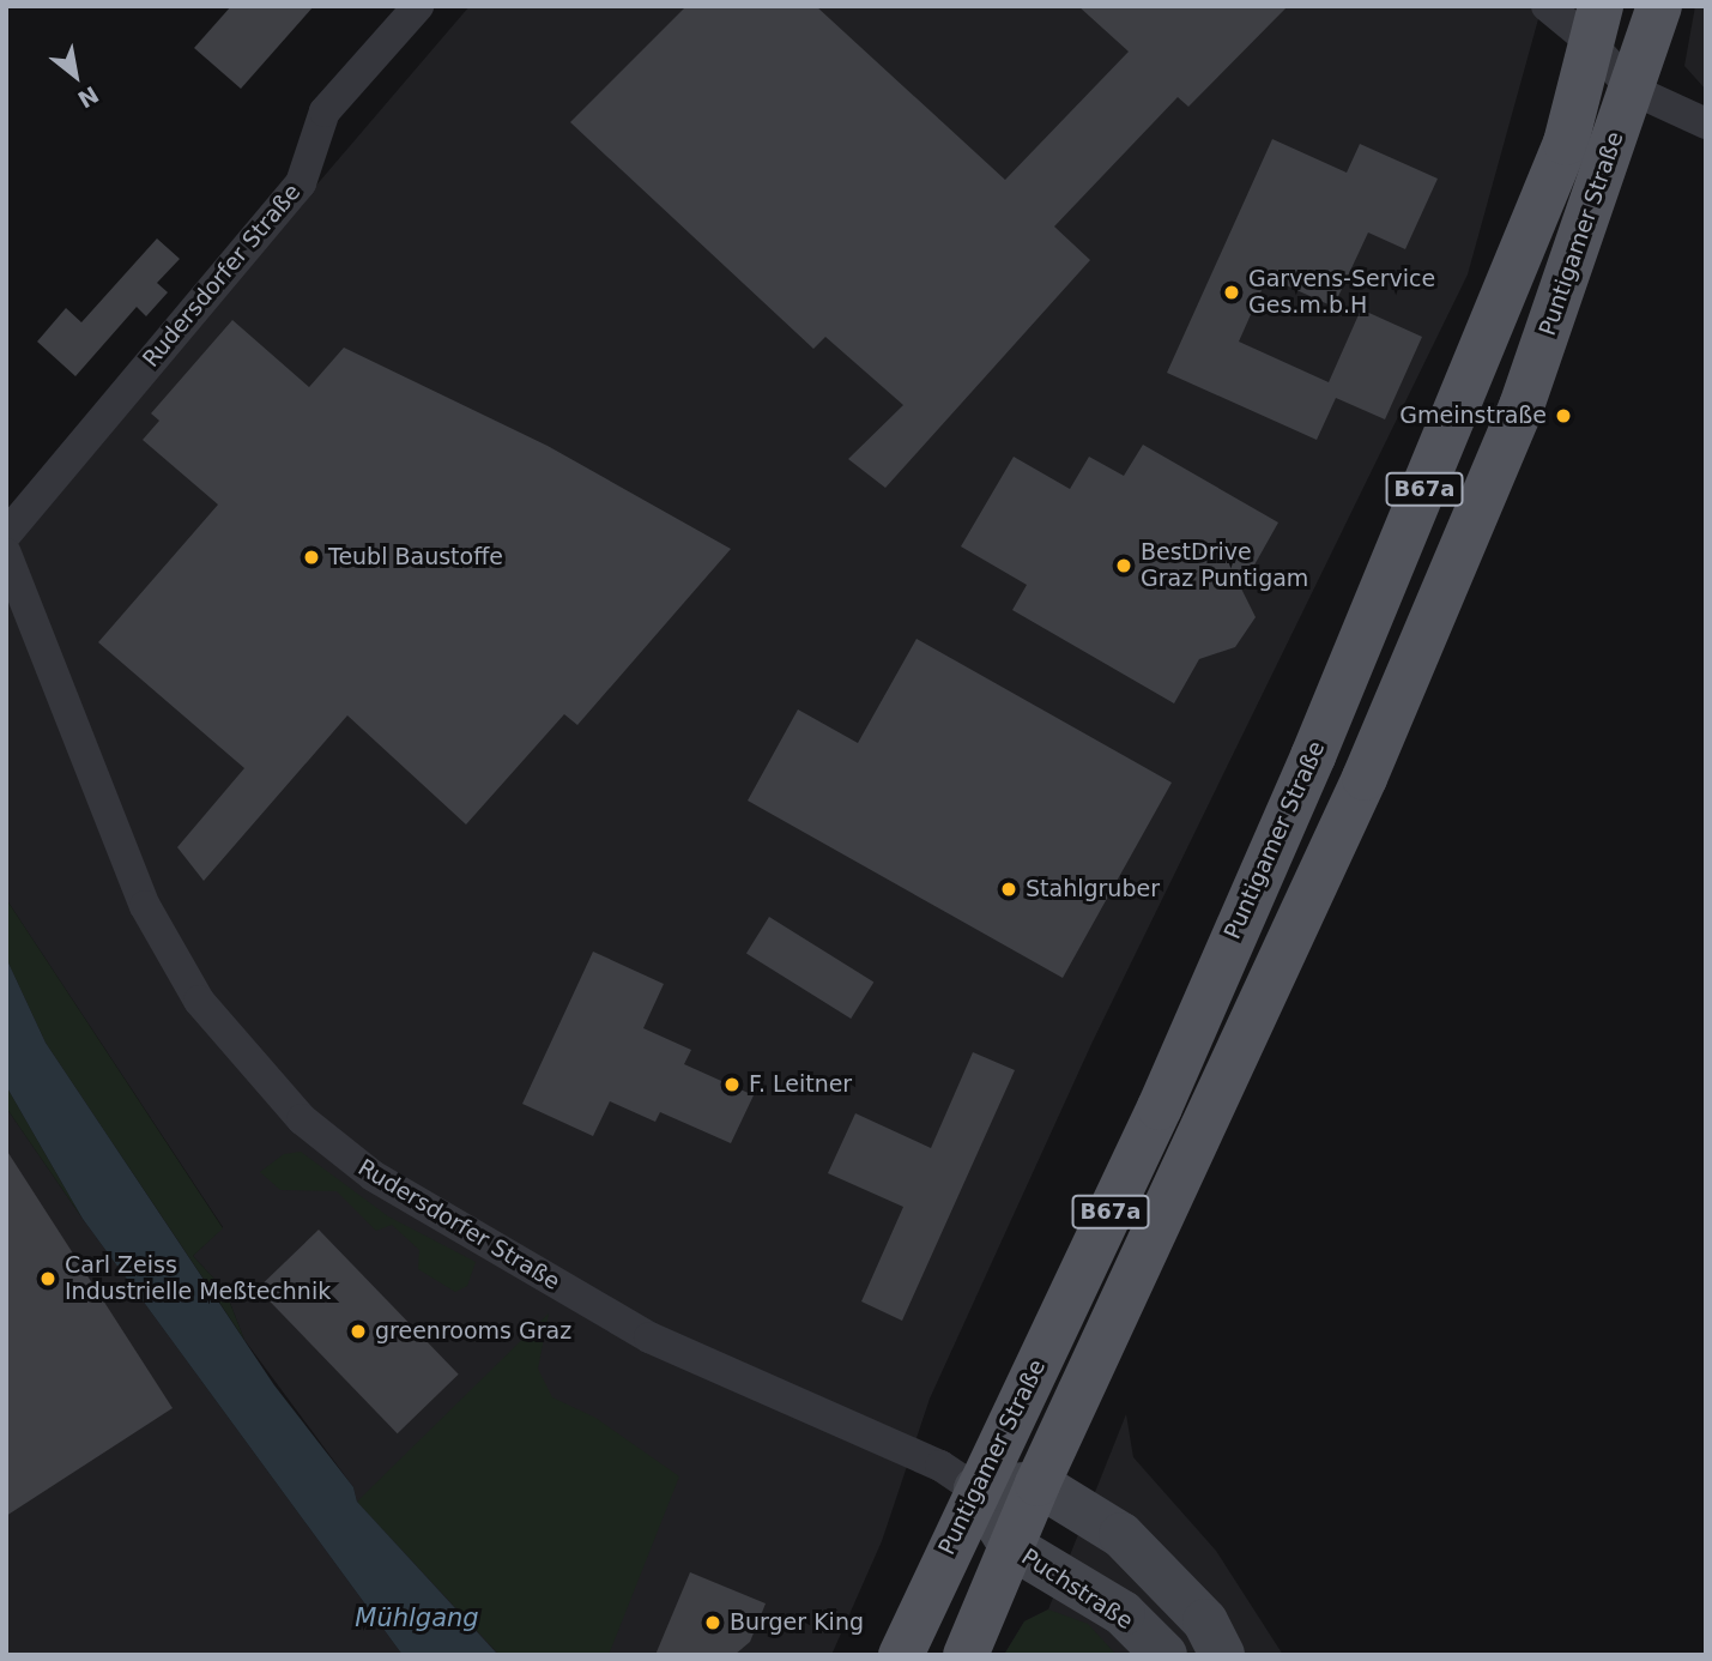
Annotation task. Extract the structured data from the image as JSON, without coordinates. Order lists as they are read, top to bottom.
{
  "streets": {
    "main road": ["Puntigamer Straße", "B67a", "Puchstraße"],
    "street": ["Rudersdorfer Straße"]
  },
  "crossings": [
    ["Puntigamer Straße", "Rudersdorfer Straße"],
    ["Puntigamer Straße", "Puchstraße"],
    ["Rudersdorfer Straße", "Puchstraße"]
  ],
  "water": ["Mühlgang"],
  "places": [
    "Garvens-Service Ges.m.b.H",
    "Gmeinstraße",
    "Teubl Baustoffe",
    "BestDrive Graz Puntigam",
    "Stahlgruber",
    "F. Leitner",
    "Carl Zeiss Industrielle Meßtechnik",
    "greenrooms Graz",
    "Burger King"
  ],
  "north": "bottom right"
}
